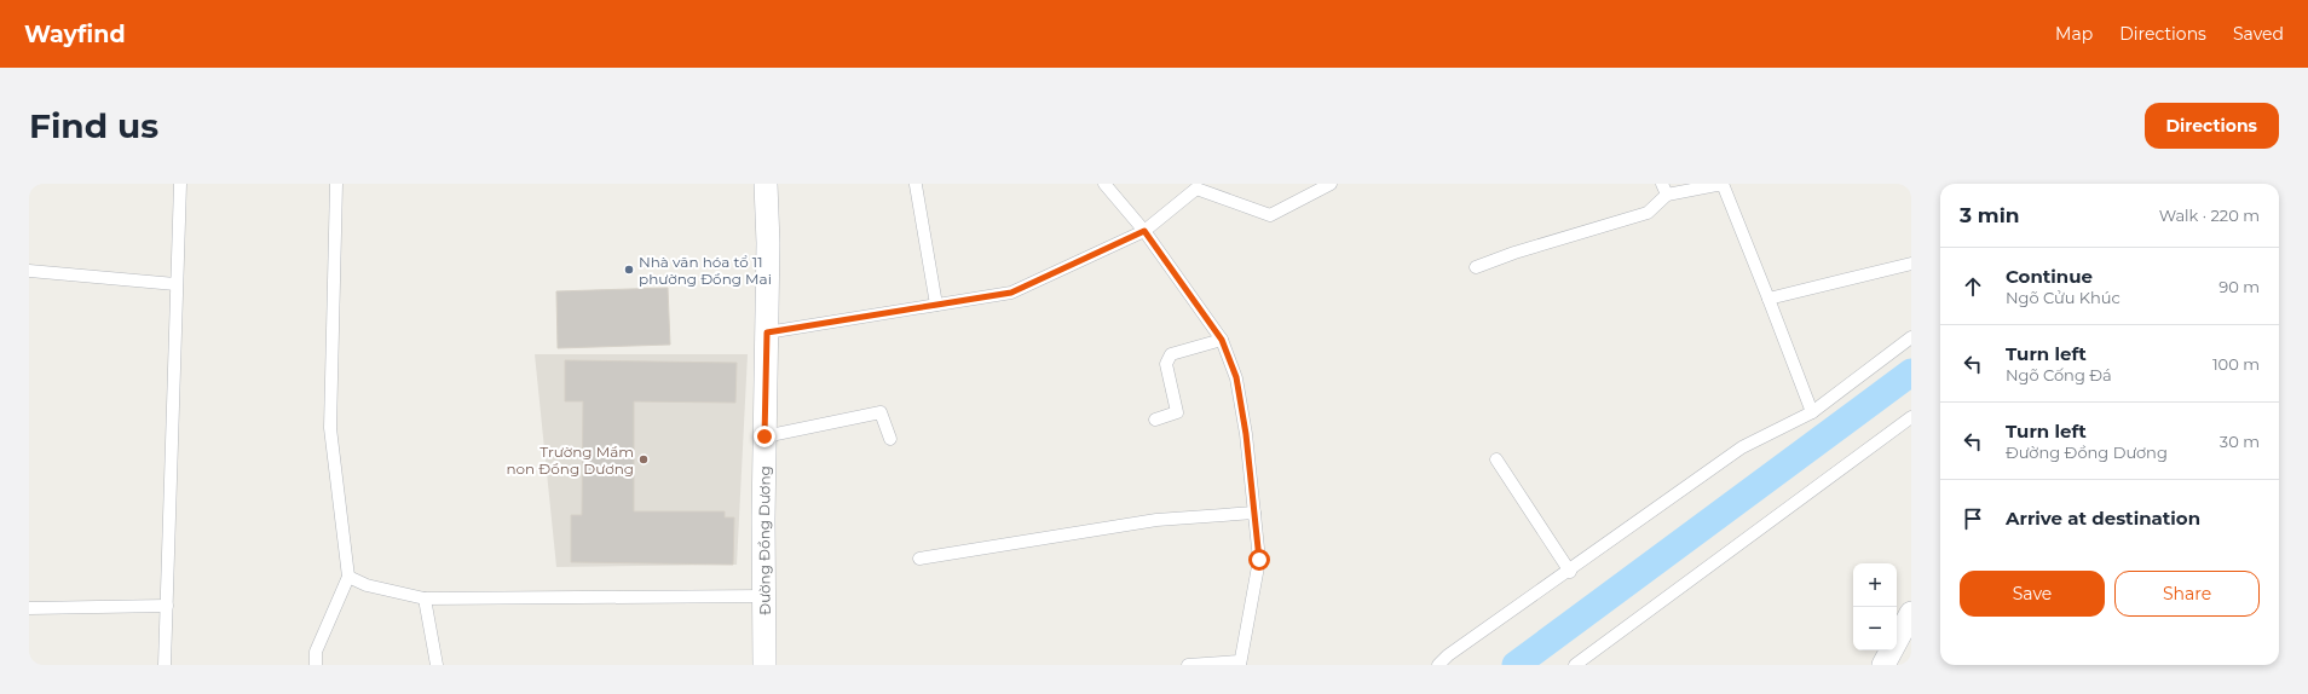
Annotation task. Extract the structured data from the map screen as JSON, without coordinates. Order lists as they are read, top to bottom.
{
  "streets": {
    "street": ["Đường Đồng Dương"]
  },
  "places": ["Nhà văn hóa tổ 11 phường Đồng Mai", "Trường Mầm non Đồng Dương"],
  "page": {
    "header": "Wayfind",
    "nav": ["Map", "Directions", "Saved"],
    "buttons": [
      "Directions",
      ["Save", "Share"]
    ],
    "title": "Find us",
    "heading": ["3 min", "Walk · 220 m"],
    "list": [
      ["Continue", "Ngõ Cửu Khúc", "90 m"],
      ["Turn left", "Ngõ Cống Đá", "100 m"],
      ["Turn left", "Đường Đồng Dương", "30 m"],
      "Arrive at destination"
    ],
    "map_buttons": ["+", "−"]
  }
}
